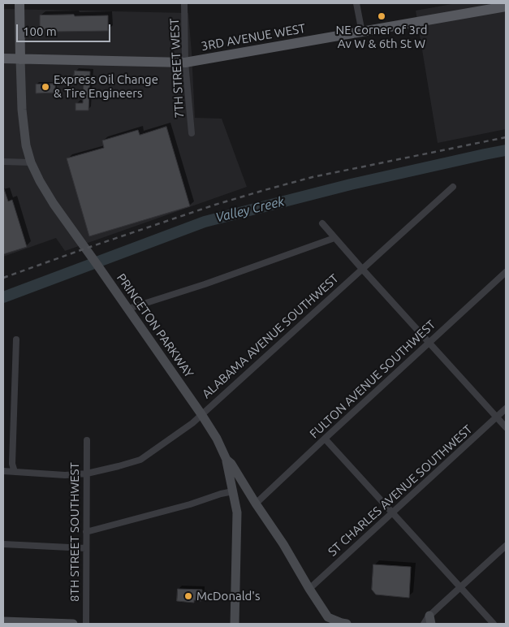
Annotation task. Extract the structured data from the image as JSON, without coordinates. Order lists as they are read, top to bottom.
{
  "streets": {
    "main road": ["3RD AVENUE WEST", "PRINCETON PARKWAY"],
    "street": [
      "7TH STREET WEST",
      "ALABAMA AVENUE SOUTHWEST",
      "FULTON AVENUE SOUTHWEST",
      "ST CHARLES AVENUE SOUTHWEST",
      "8TH STREET SOUTHWEST"
    ]
  },
  "crossings": [
    ["3RD AVENUE WEST", "7TH STREET WEST"],
    ["3RD AVENUE WEST", "PRINCETON PARKWAY"],
    ["PRINCETON PARKWAY", "ALABAMA AVENUE SOUTHWEST"],
    ["PRINCETON PARKWAY", "FULTON AVENUE SOUTHWEST"],
    ["PRINCETON PARKWAY", "ST CHARLES AVENUE SOUTHWEST"],
    ["ALABAMA AVENUE SOUTHWEST", "8TH STREET SOUTHWEST"]
  ],
  "water": ["Valley Creek"],
  "places": ["NE Corner of 3rd Av W & 6th St W", "Express Oil Change & Tire Engineers", "McDonald's"],
  "scale_bar": "100 m"
}
